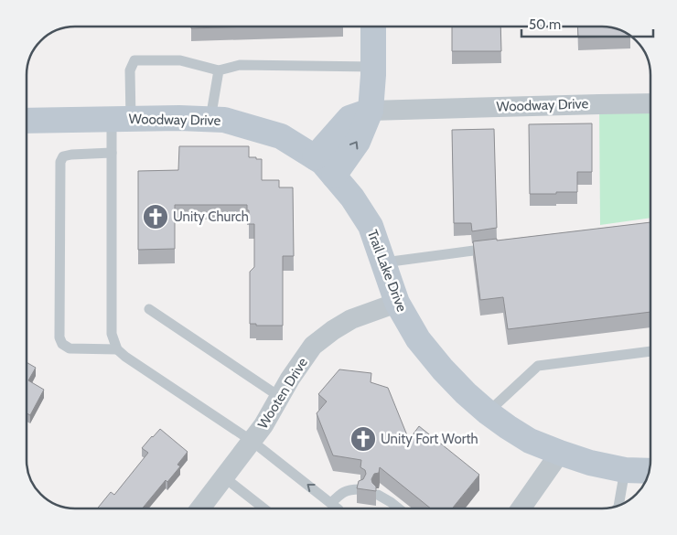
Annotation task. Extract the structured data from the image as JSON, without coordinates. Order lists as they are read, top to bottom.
{
  "streets": {
    "street": ["Woodway Drive", "Trail Lake Drive", "Wooten Drive"]
  },
  "crossings": [
    ["Woodway Drive", "Trail Lake Drive"],
    ["Trail Lake Drive", "Wooten Drive"]
  ],
  "places": {
    "church": ["Unity Church", "Unity Fort Worth"]
  },
  "scale_bar": "50 m"
}
